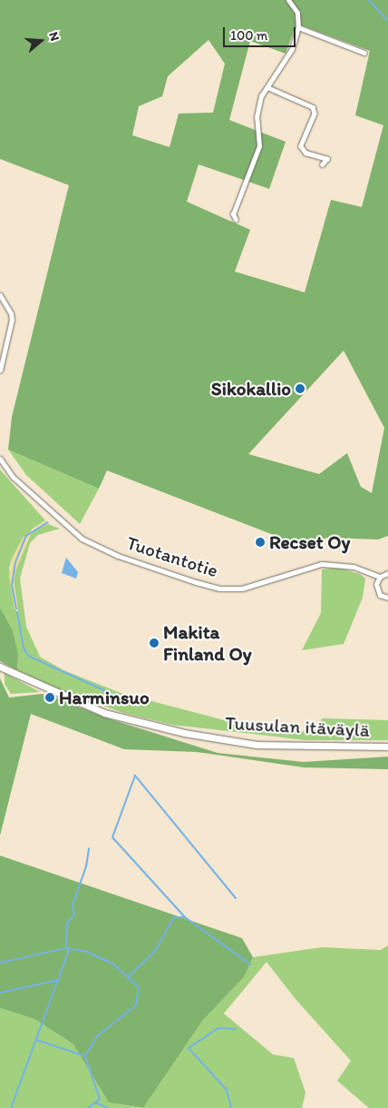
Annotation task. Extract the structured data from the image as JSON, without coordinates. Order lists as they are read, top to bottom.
{
  "streets": {
    "main road": ["Tuusulan itäväylä"],
    "street": ["Tuotantotie"]
  },
  "places": [
    "Sikokallio",
    "Recset Oy",
    "Makita Finland Oy",
    "Harminsuo"
  ],
  "scale_bar": "100 m",
  "north": "right"
}
